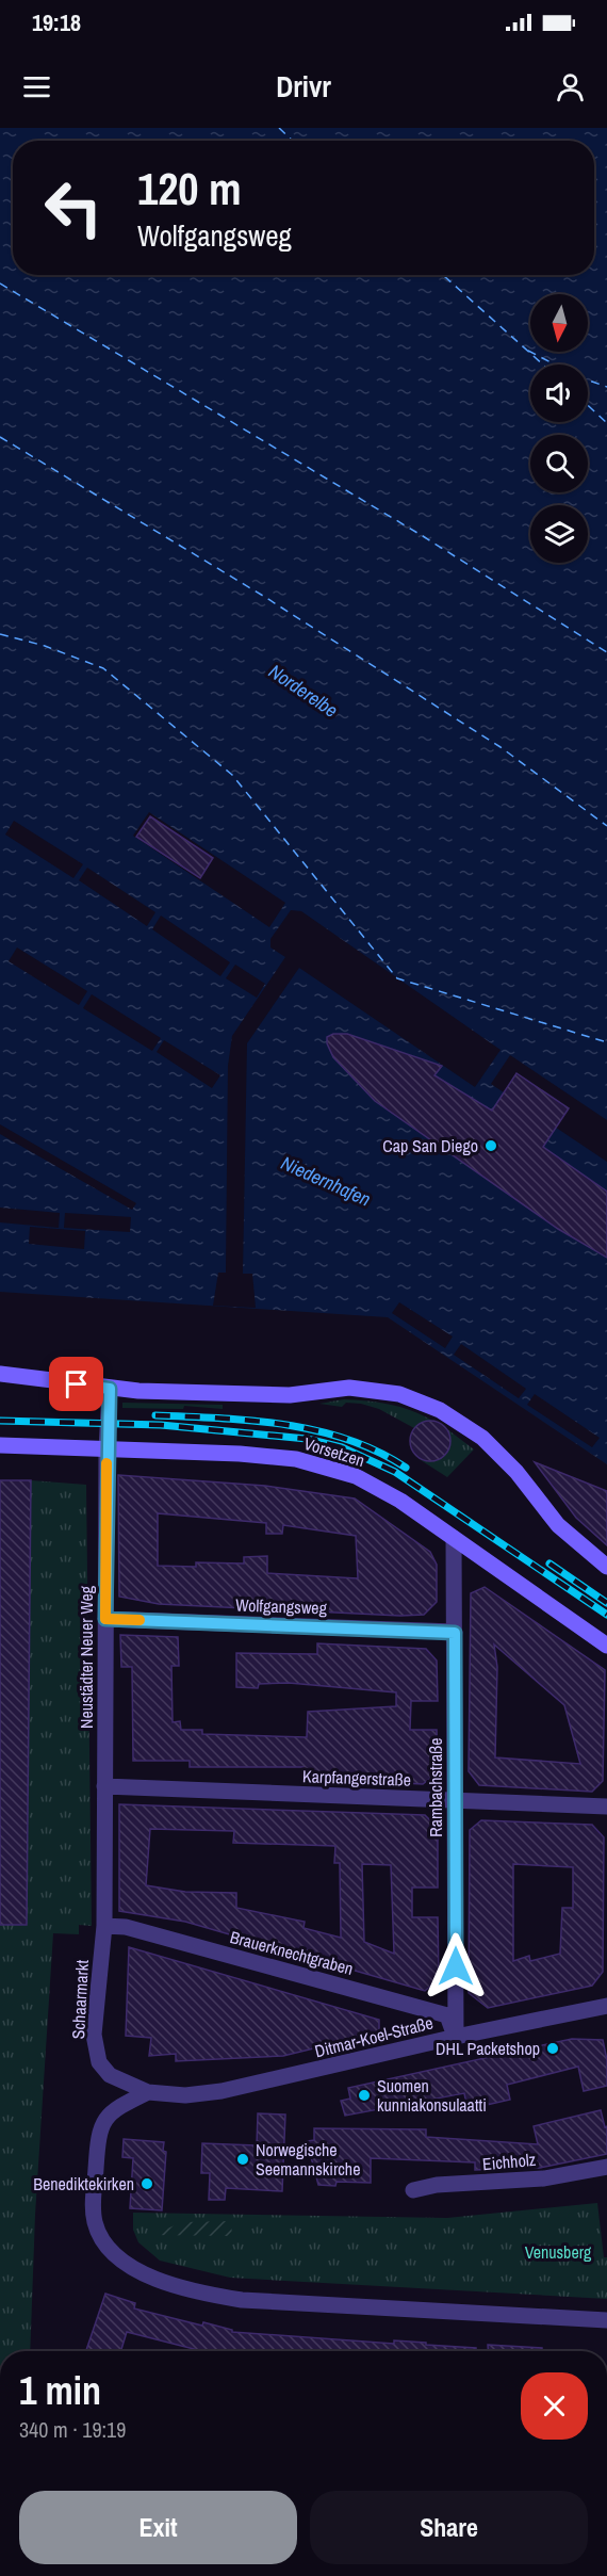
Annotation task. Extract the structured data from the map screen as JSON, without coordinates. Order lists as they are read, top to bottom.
{
  "streets": {
    "main road": ["Vorsetzen"],
    "street": [
      "Wolfgangsweg",
      "Neustädter Neuer Weg",
      "Karpfangerstraße",
      "Rambachstraße",
      "Brauerknechtgraben",
      "Schaarmarkt",
      "Ditmar-Koel-Straße",
      "Eichholz"
    ]
  },
  "crossings": [
    ["Vorsetzen", "Neustädter Neuer Weg"],
    ["Vorsetzen", "Rambachstraße"],
    ["Wolfgangsweg", "Neustädter Neuer Weg"],
    ["Wolfgangsweg", "Rambachstraße"],
    ["Neustädter Neuer Weg", "Karpfangerstraße"],
    ["Neustädter Neuer Weg", "Brauerknechtgraben"],
    ["Neustädter Neuer Weg", "Schaarmarkt"],
    ["Karpfangerstraße", "Rambachstraße"],
    ["Rambachstraße", "Brauerknechtgraben"],
    ["Rambachstraße", "Ditmar-Koel-Straße"],
    ["Brauerknechtgraben", "Schaarmarkt"],
    ["Brauerknechtgraben", "Ditmar-Koel-Straße"],
    ["Schaarmarkt", "Ditmar-Koel-Straße"]
  ],
  "water": ["Norderelbe", "Niedernhafen"],
  "parks": ["Venusberg"],
  "places": [
    "Cap San Diego",
    "DHL Packetshop",
    "Suomen kunniakonsulaatti",
    "Norwegische Seemannskirche",
    "Benediktekirken"
  ],
  "north": "bottom",
  "page": {
    "status": "19:18",
    "header": "Drivr",
    "turn": ["120 m", "Wolfgangsweg"],
    "heading": ["1 min", "340 m · 19:19"],
    "buttons": ["Exit", "Share"]
  }
}
